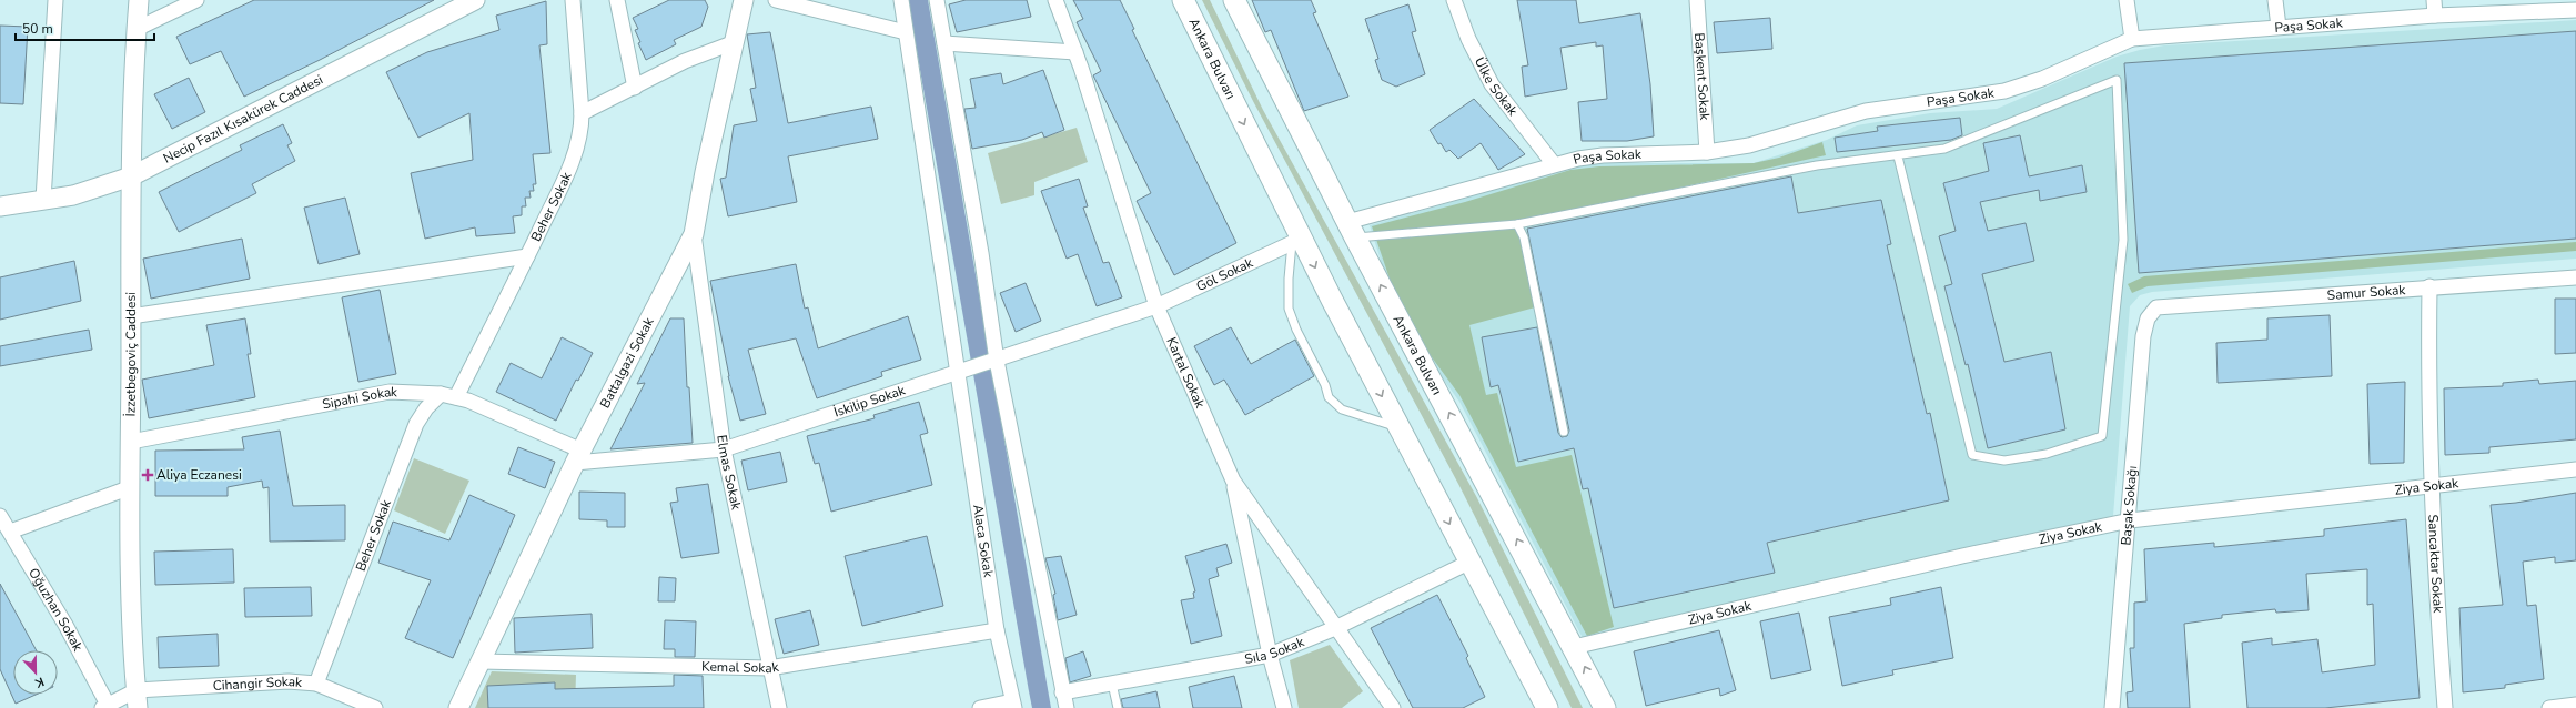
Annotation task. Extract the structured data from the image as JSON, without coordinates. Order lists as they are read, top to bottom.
{
  "streets": {
    "main road": ["Ankara Bulvarı"],
    "street": [
      "Paşa Sokak",
      "Başkent Sokak",
      "Ülke Sokak",
      "Necip Fazıl Kısakürek Caddesi",
      "Beher Sokak",
      "Göl Sokak",
      "Samur Sokak",
      "İzzetbegoviç Caddesi",
      "Battalgazi Sokak",
      "Kartal Sokak",
      "Sipahi Sokak",
      "İskilip Sokak",
      "Elmas Sokak",
      "Ziya Sokak",
      "Başak Sokağı",
      "Alaca Sokak",
      "Sancaktar Sokak",
      "Oğuzhan Sokak",
      "Sıla Sokak",
      "Kemal Sokak",
      "Cihangir Sokak"
    ]
  },
  "crossings": [
    ["Paşa Sokak", "Ankara Bulvarı"],
    ["Paşa Sokak", "Başkent Sokak"],
    ["Paşa Sokak", "Ülke Sokak"],
    ["Ankara Bulvarı", "Ziya Sokak"],
    ["Ankara Bulvarı", "Sıla Sokak"],
    ["Necip Fazıl Kısakürek Caddesi", "İzzetbegoviç Caddesi"],
    ["Beher Sokak", "Sipahi Sokak"],
    ["Beher Sokak", "Cihangir Sokak"],
    ["Göl Sokak", "Kartal Sokak"],
    ["Göl Sokak", "İskilip Sokak"],
    ["Samur Sokak", "Başak Sokağı"],
    ["Samur Sokak", "Sancaktar Sokak"],
    ["İzzetbegoviç Caddesi", "Sipahi Sokak"],
    ["İzzetbegoviç Caddesi", "Cihangir Sokak"],
    ["Battalgazi Sokak", "Sipahi Sokak"],
    ["Battalgazi Sokak", "İskilip Sokak"],
    ["Battalgazi Sokak", "Elmas Sokak"],
    ["Battalgazi Sokak", "Kemal Sokak"],
    ["Kartal Sokak", "İskilip Sokak"],
    ["Kartal Sokak", "Sıla Sokak"],
    ["Sipahi Sokak", "İskilip Sokak"],
    ["İskilip Sokak", "Elmas Sokak"],
    ["İskilip Sokak", "Alaca Sokak"],
    ["Elmas Sokak", "Kemal Sokak"],
    ["Ziya Sokak", "Başak Sokağı"],
    ["Ziya Sokak", "Sancaktar Sokak"],
    ["Alaca Sokak", "Kemal Sokak"]
  ],
  "places": {
    "health": ["Aliya Eczanesi"]
  },
  "scale_bar": "50 m",
  "north": "bottom"
}
